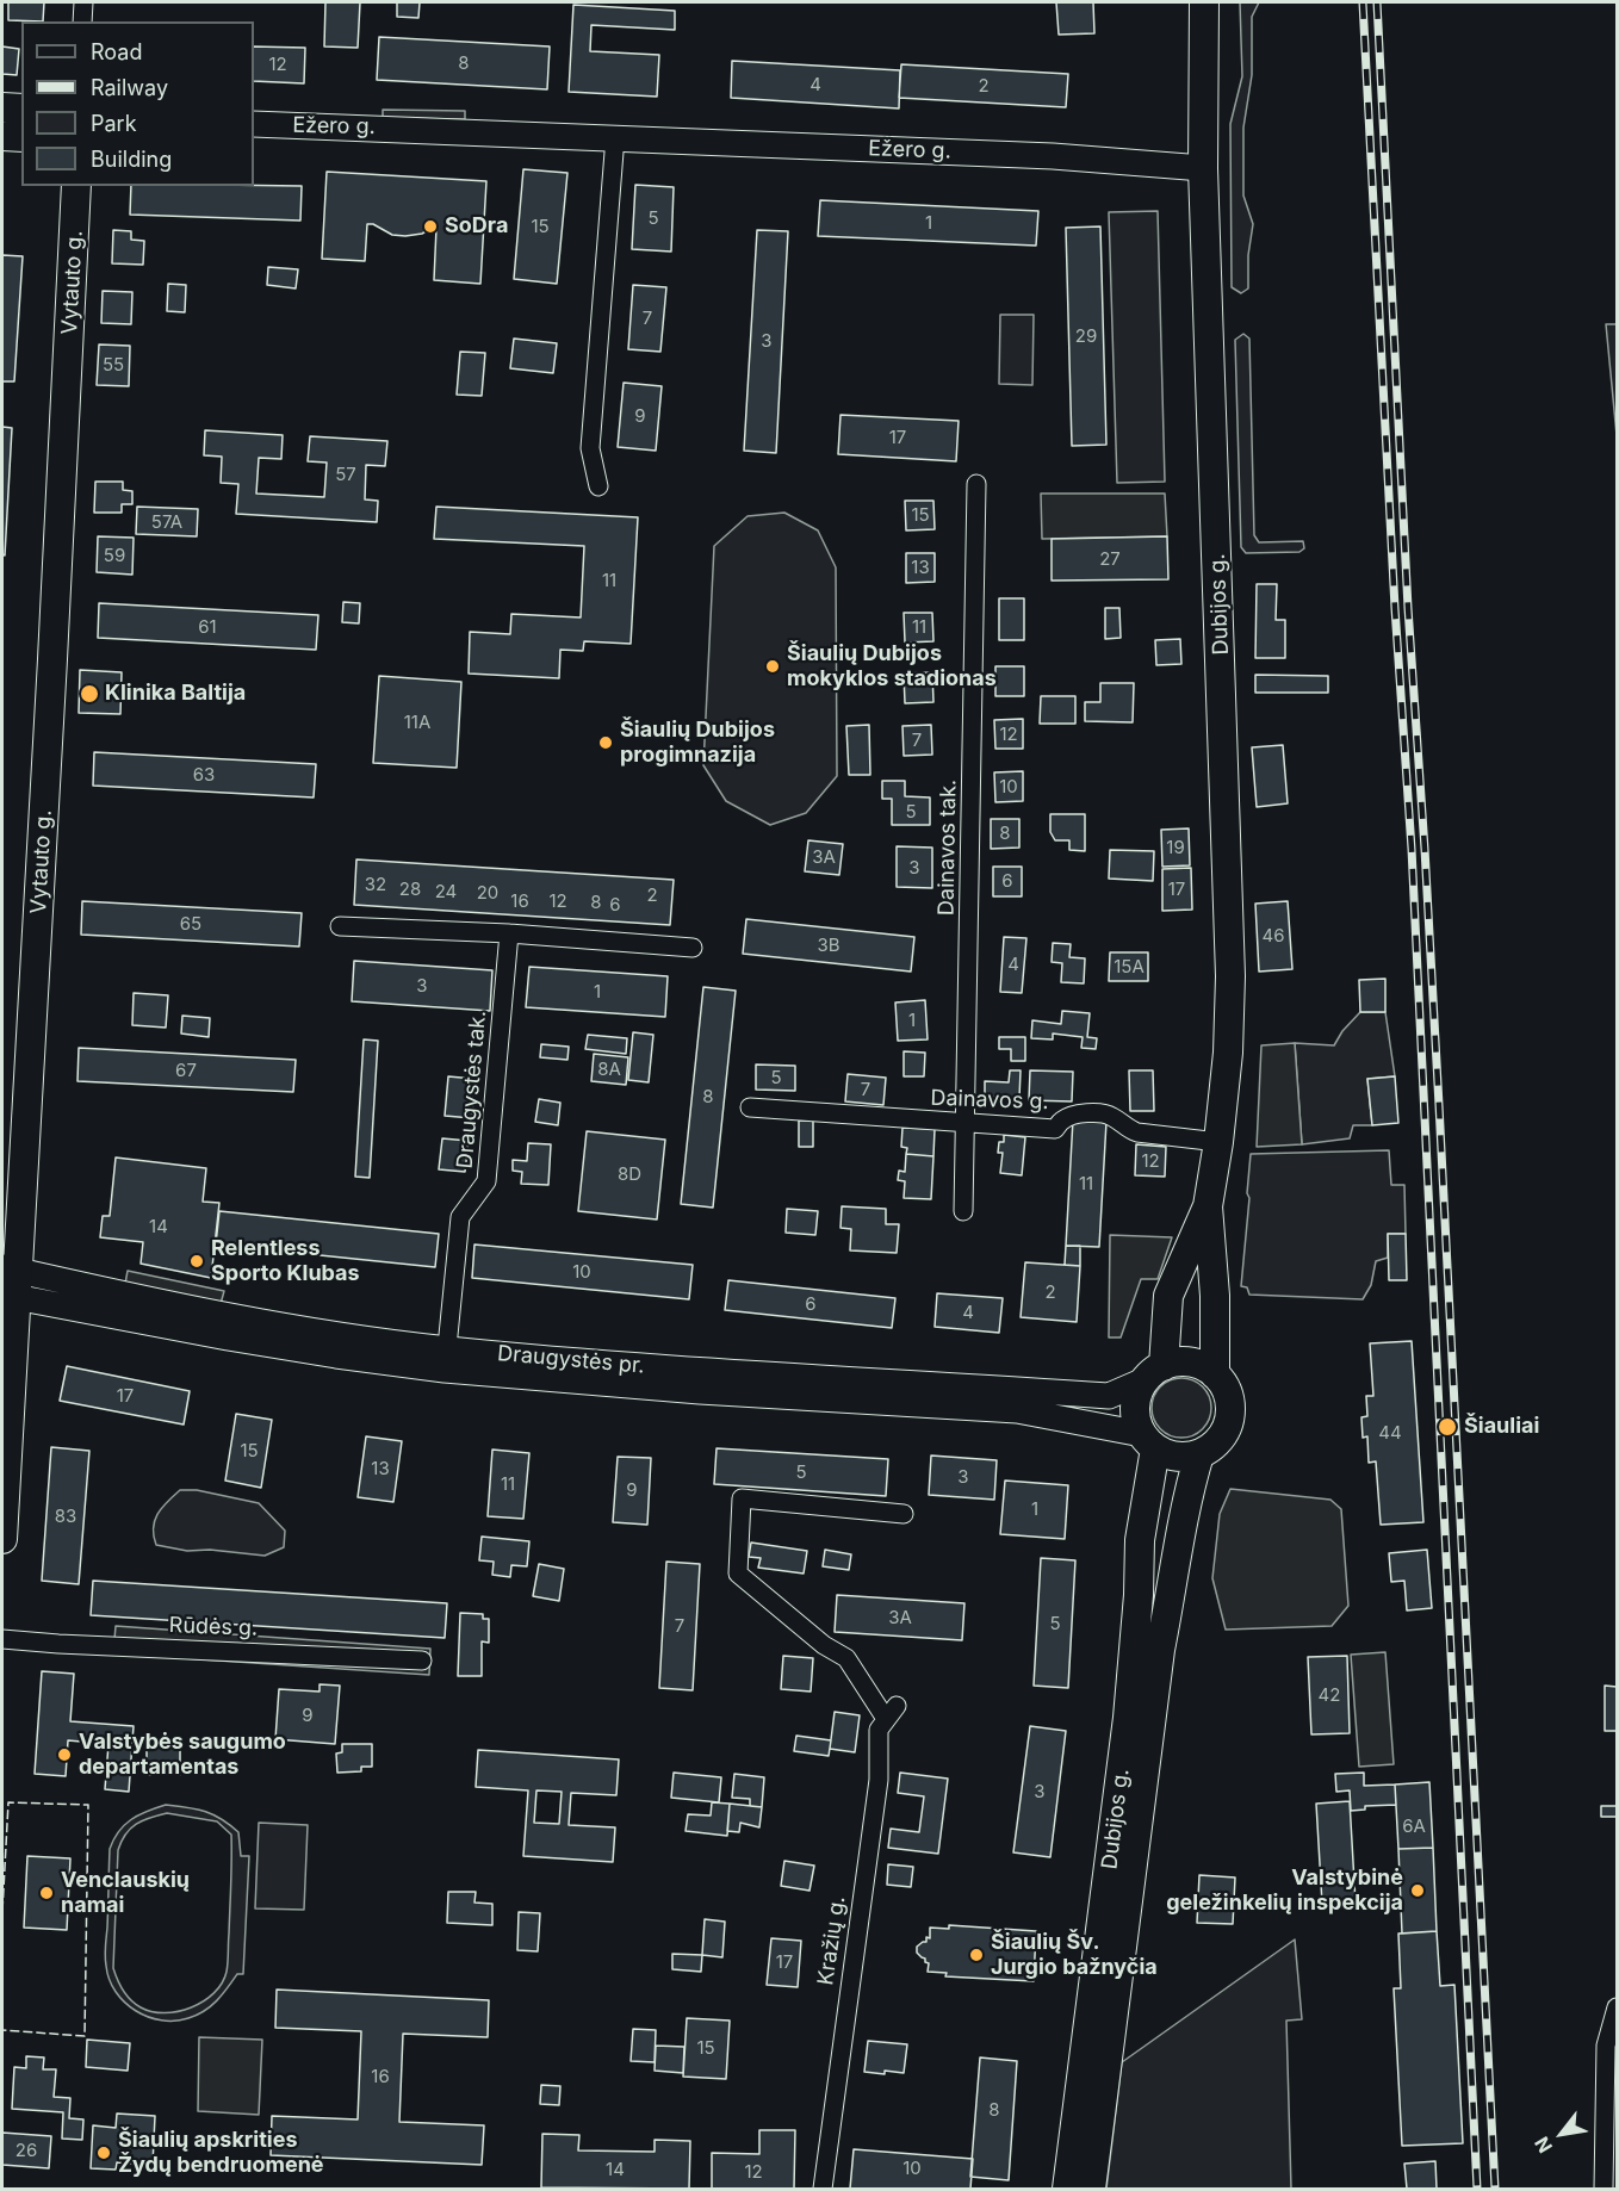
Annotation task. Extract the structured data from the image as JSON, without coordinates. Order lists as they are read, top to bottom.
{
  "streets": {
    "main road": [
      "Ežero g.",
      "Vytauto g.",
      "Dubijos g.",
      "Draugystės pr."
    ],
    "street": [
      "Dainavos tak.",
      "Draugystės tak.",
      "Dainavos g.",
      "Rūdės g.",
      "Kražių g."
    ]
  },
  "crossings": [
    ["Ežero g.", "Dubijos g."],
    ["Vytauto g.", "Draugystės pr."],
    ["Dubijos g.", "Dainavos g."],
    ["Dubijos g.", "Draugystės pr."],
    ["Dainavos tak.", "Dainavos g."],
    ["Draugystės tak.", "Draugystės pr."]
  ],
  "places": [
    "SoDra",
    "Šiaulių Dubijos mokyklos stadionas",
    "Klinika Baltija",
    "Šiaulių Dubijos progimnazija",
    "Relentless Sporto Klubas",
    "Šiauliai",
    "Valstybės saugumo departamentas",
    "Valstybinė geležinkelių inspekcija",
    "Venclauskių namai",
    "Šiaulių Šv. Jurgio bažnyčia",
    "Šiaulių apskrities Žydų bendruomenė"
  ],
  "house_numbers": [
    "8",
    "12",
    "4",
    "2",
    "5",
    "1",
    "15",
    "7",
    "29",
    "3",
    "55",
    "9",
    "17",
    "57",
    "15",
    "57A",
    "59",
    "27",
    "13",
    "11",
    "61",
    "11",
    "11A",
    "12",
    "7",
    "63",
    "10",
    "5",
    "8",
    "19",
    "3A",
    "3",
    "6",
    "32",
    "28",
    "17",
    "24",
    "20",
    "2",
    "16",
    "12",
    "8",
    "6",
    "65",
    "46",
    "3B",
    "4",
    "15A",
    "3",
    "1",
    "1",
    "8A",
    "67",
    "5",
    "7",
    "8",
    "12",
    "8D",
    "11",
    "14",
    "10",
    "2",
    "6",
    "4",
    "17",
    "44",
    "15",
    "13",
    "5",
    "3",
    "11",
    "9",
    "1",
    "83",
    "3A",
    "5",
    "7",
    "42",
    "9",
    "3",
    "6A",
    "17",
    "15",
    "16",
    "8",
    "26",
    "10",
    "14",
    "12"
  ],
  "legend": [
    "Road",
    "Railway",
    "Park",
    "Building"
  ],
  "north": "bottom left"
}
